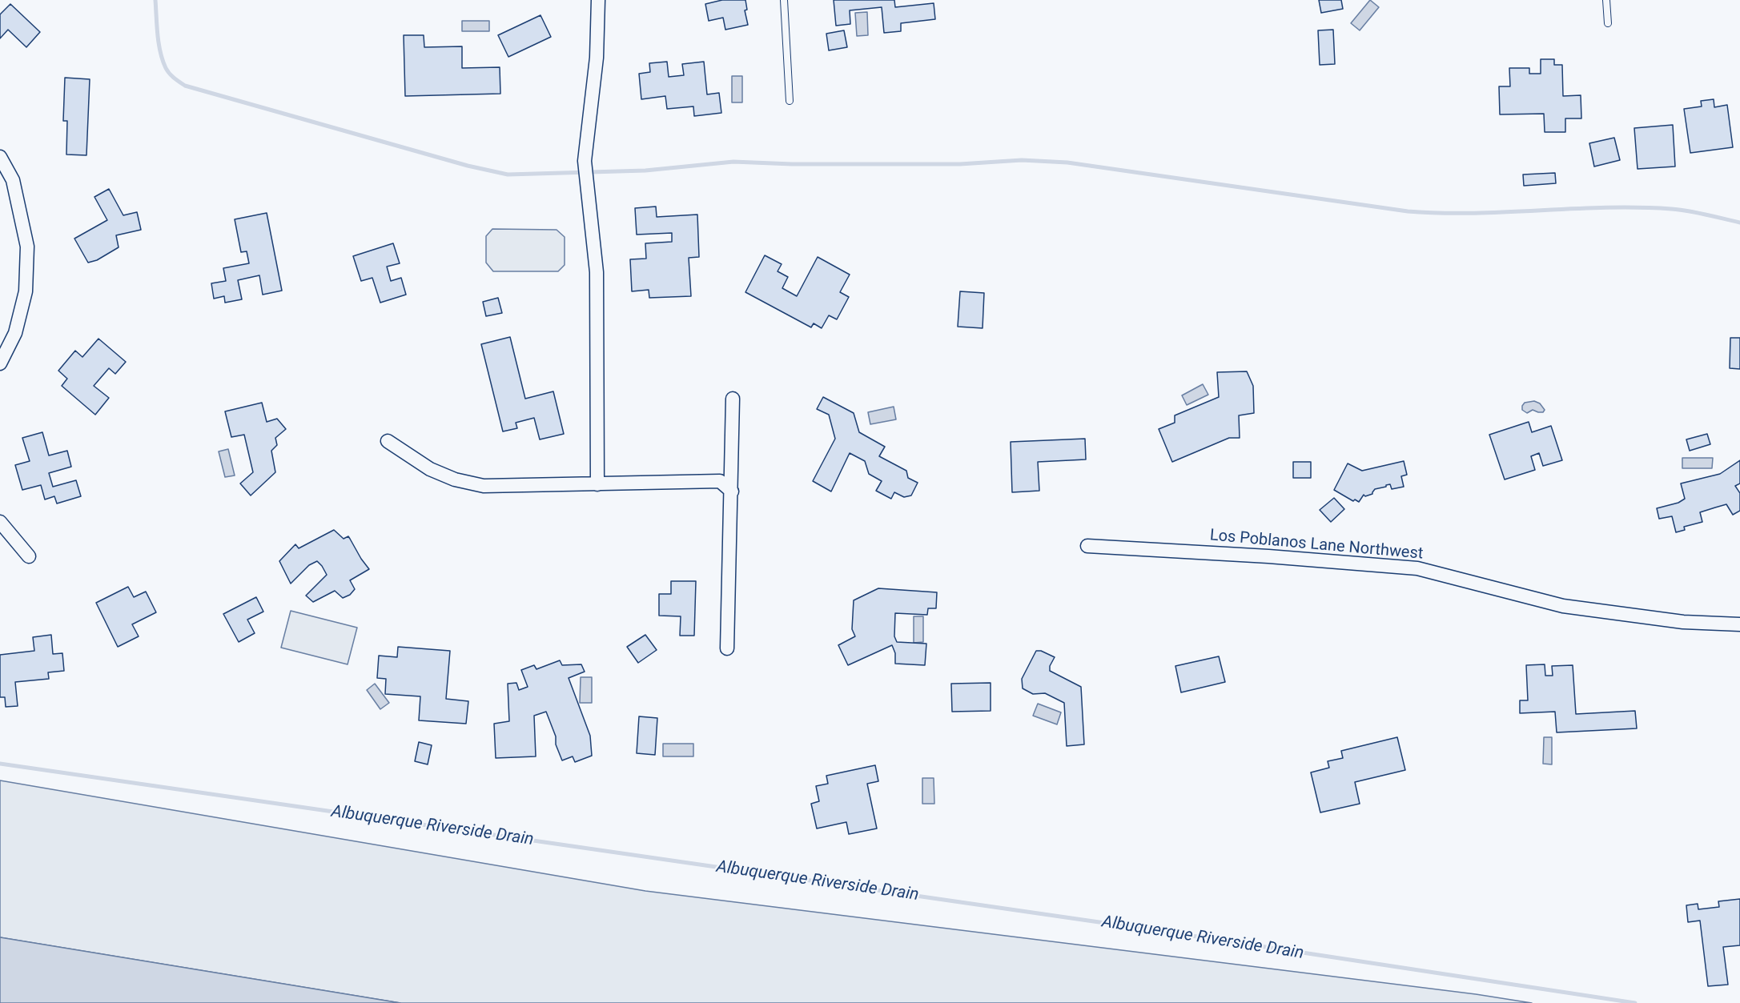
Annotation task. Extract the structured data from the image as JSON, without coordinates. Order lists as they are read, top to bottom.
{
  "streets": {
    "street": ["Los Poblanos Lane Northwest"]
  },
  "water": ["Albuquerque Riverside Drain"]
}
